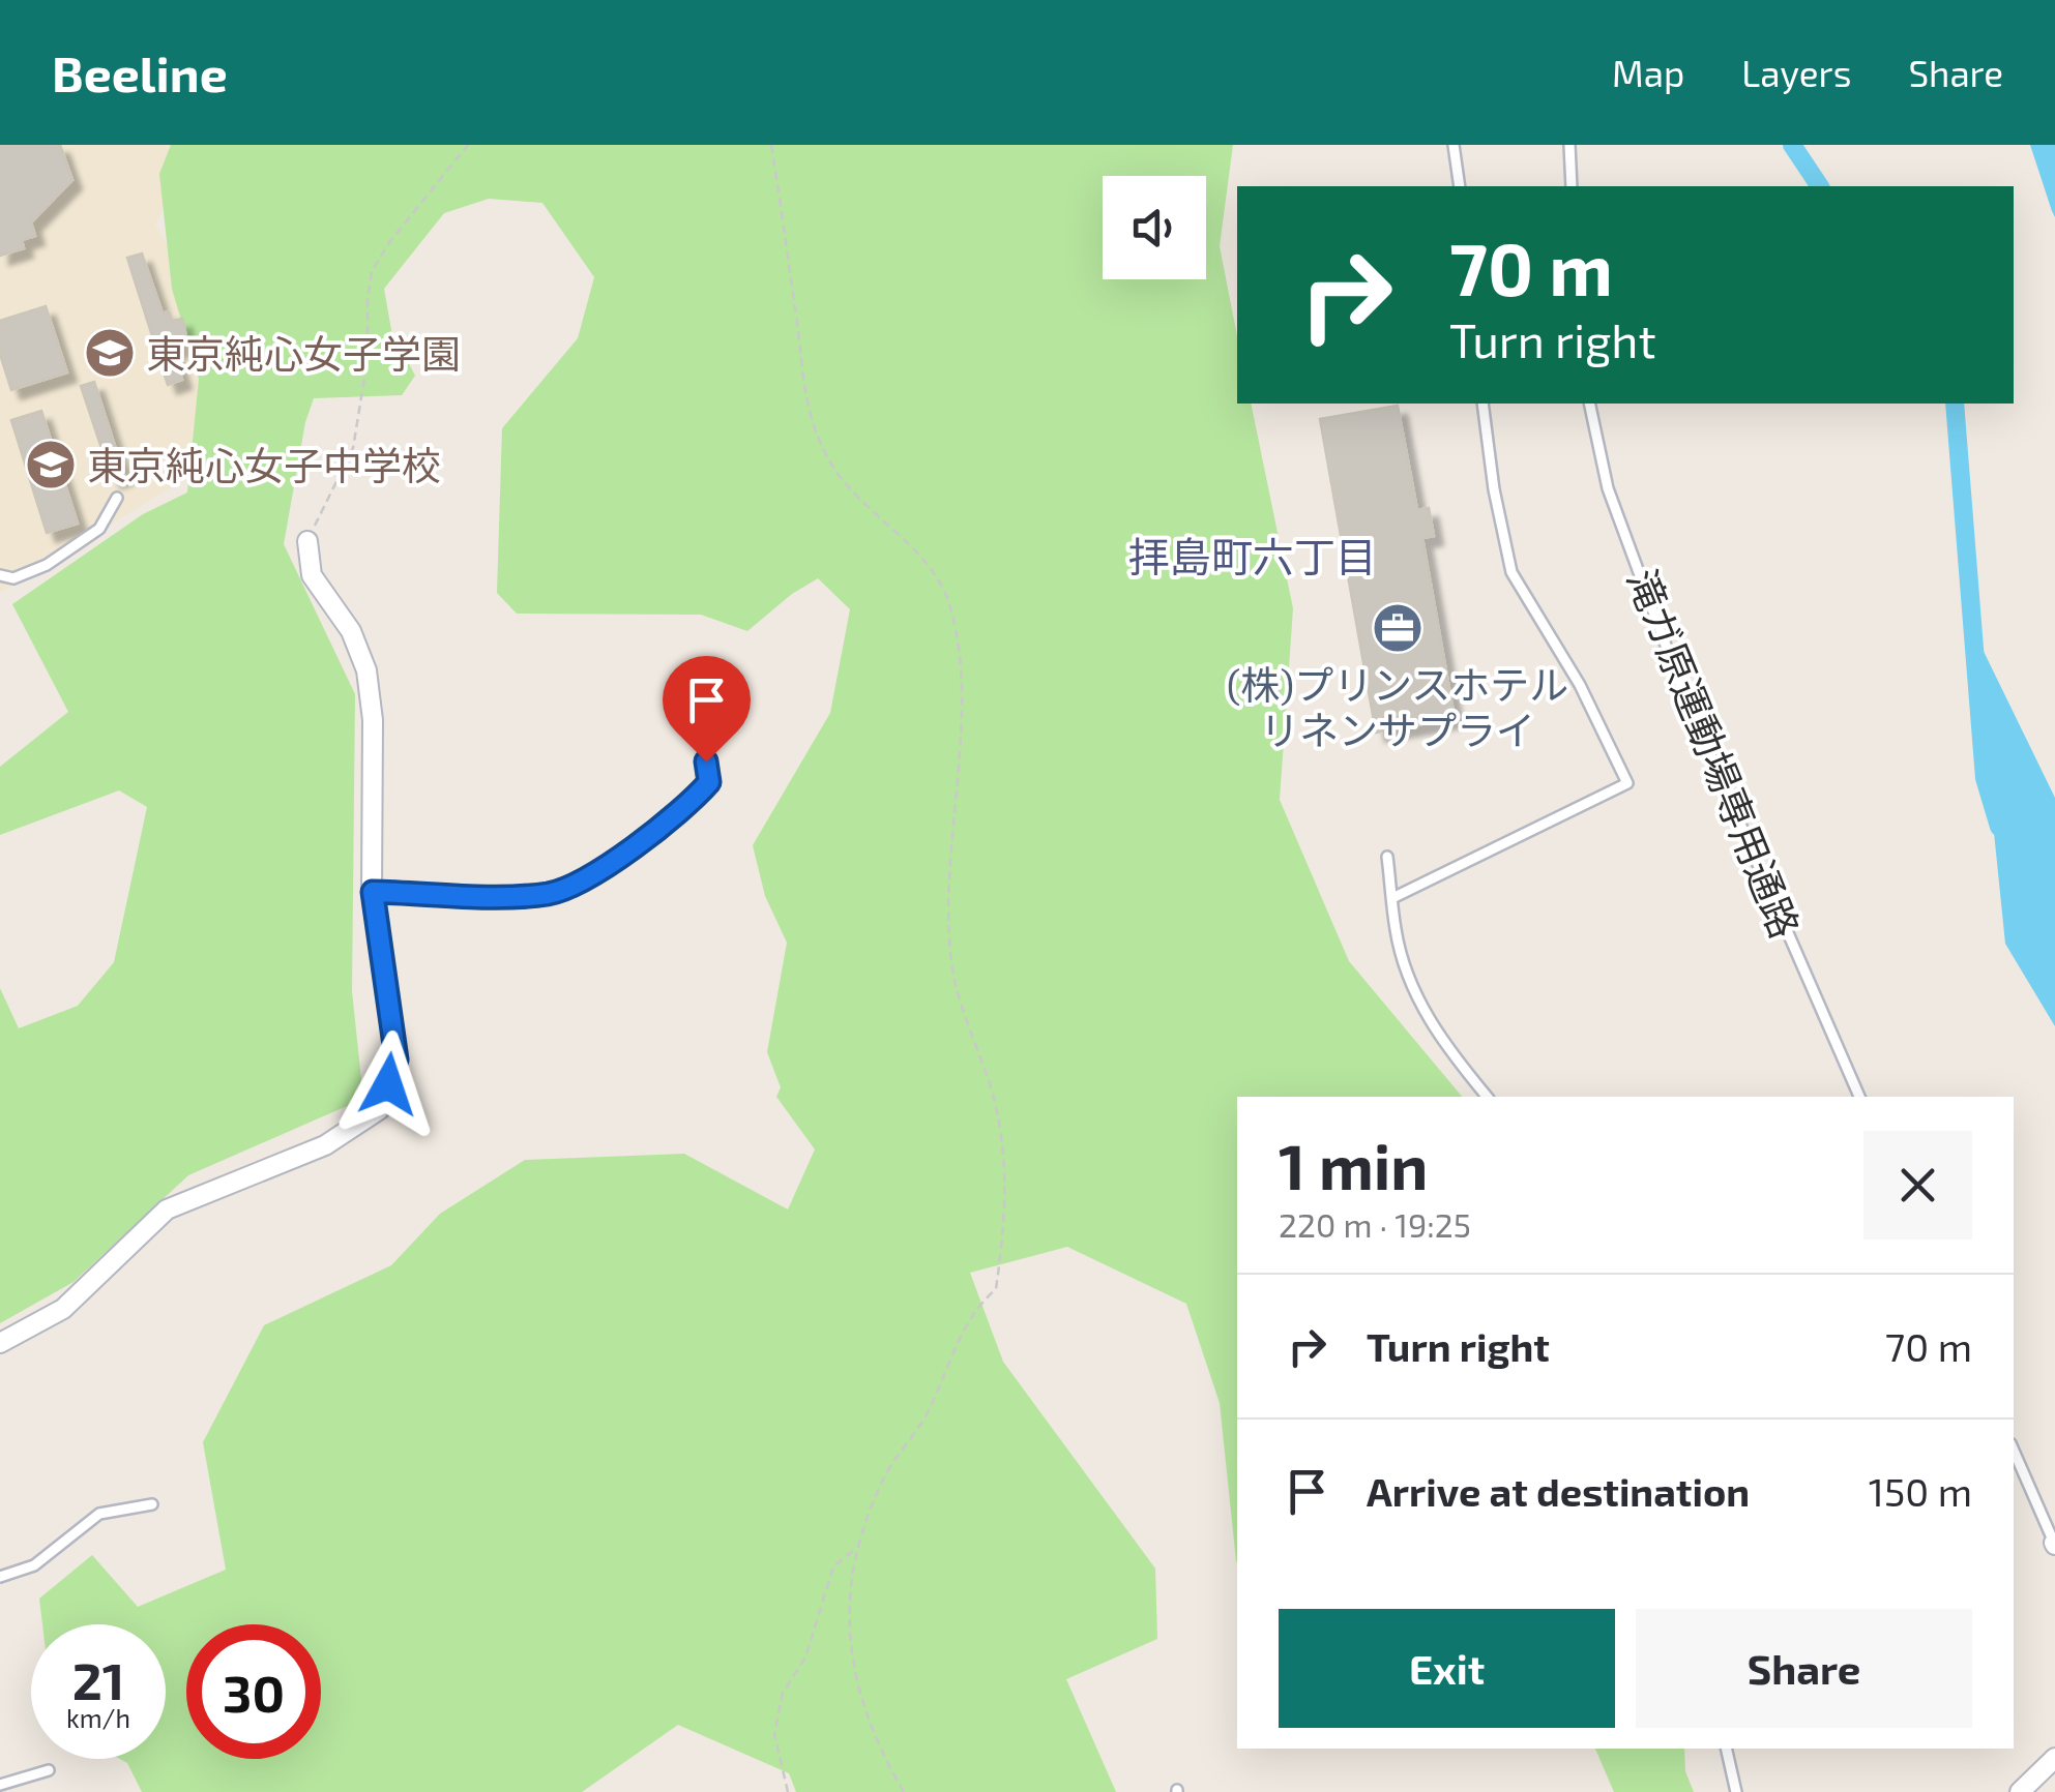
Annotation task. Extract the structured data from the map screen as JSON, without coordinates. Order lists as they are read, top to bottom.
{
  "streets": {
    "lane": ["滝ガ原運動場専用通路"]
  },
  "districts": ["拝島町六丁目"],
  "places": {
    "school or university": ["東京純心女子学園", "東京純心女子中学校"],
    "office": ["(株)プリンスホテル リネンサプライ"]
  },
  "page": {
    "header": "Beeline",
    "nav": ["Map", "Layers", "Share"],
    "turn": ["70 m", "Turn right"],
    "heading": ["1 min", "220 m · 19:25"],
    "list": [
      {
        "name": "Turn right",
        "value": "70 m"
      },
      {
        "name": "Arrive at destination",
        "value": "150 m"
      }
    ],
    "buttons": ["Exit", "Share"],
    "speed": "21 km/h",
    "limit": "30"
  }
}
